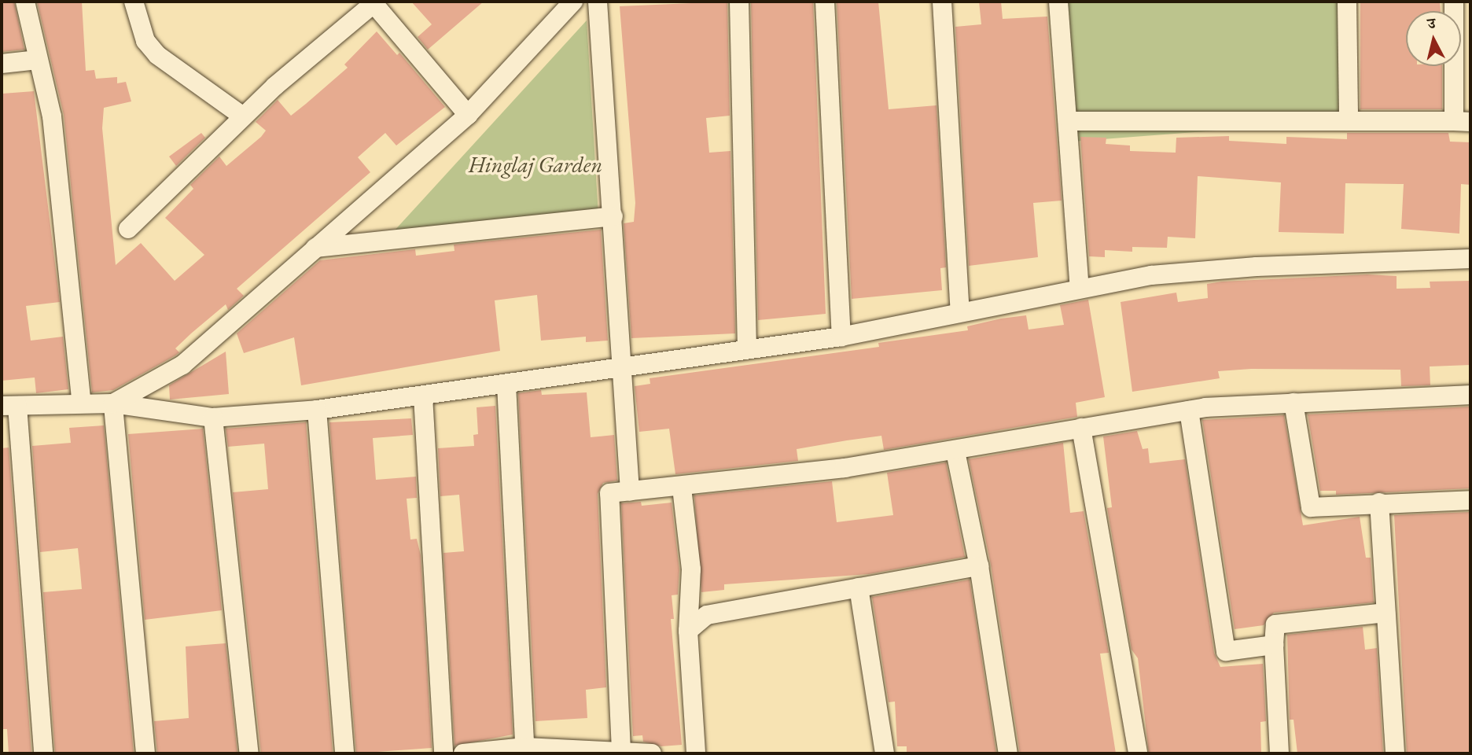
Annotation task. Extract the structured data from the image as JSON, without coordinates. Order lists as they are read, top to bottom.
{
  "parks": ["Hinglaj Garden"],
  "north": "top"
}
